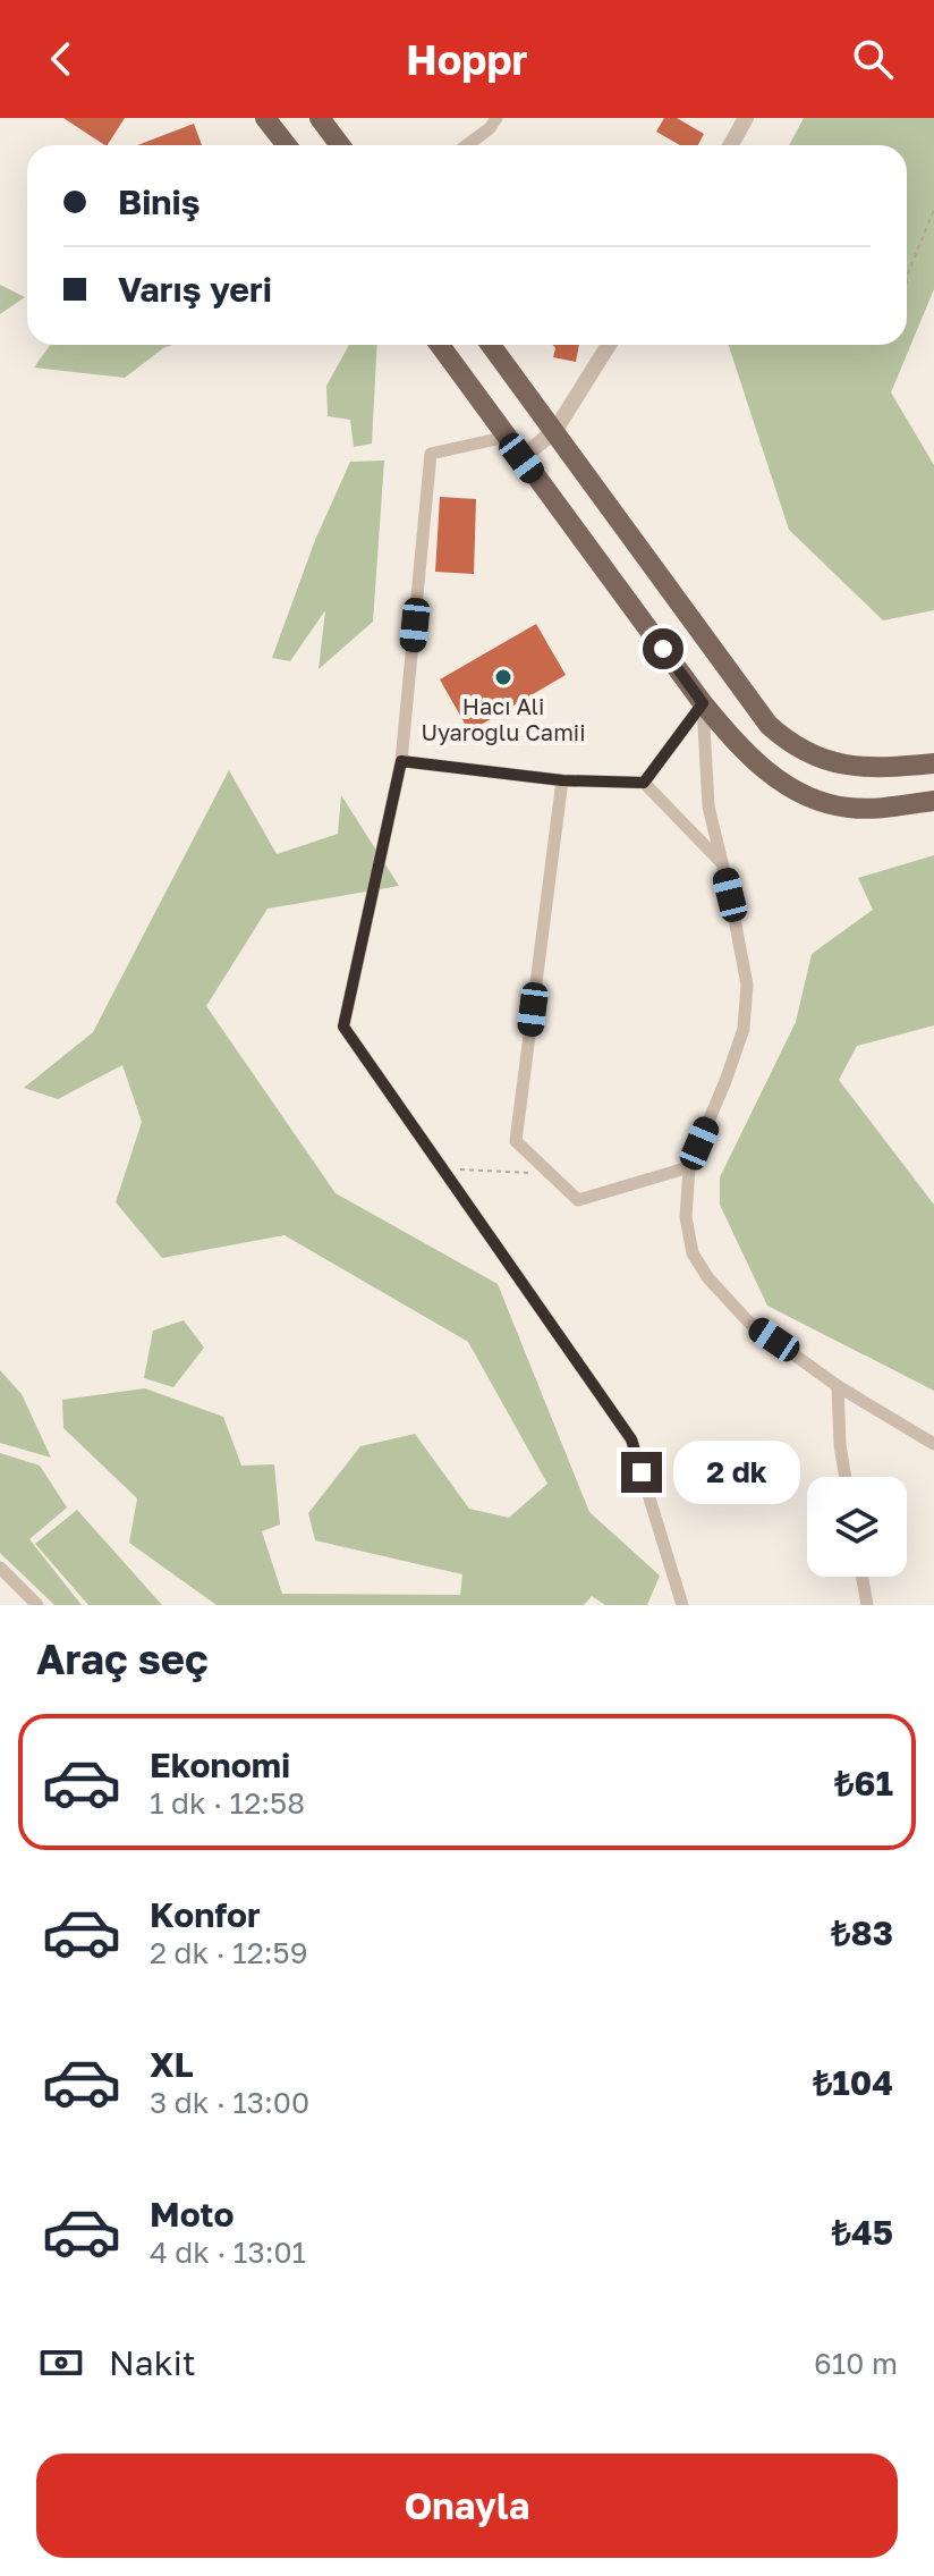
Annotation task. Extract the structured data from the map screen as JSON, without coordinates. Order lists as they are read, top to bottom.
{
  "places": ["Hacı Ali Uyaroğlu Camii"],
  "page": {
    "header": "Hoppr",
    "banner": ["Biniş", "Varış yeri"],
    "bubble": "2 dk",
    "heading": "Araç seç",
    "list": [
      {
        "name": "Ekonomi",
        "note": "1 dk · 12:58",
        "value": "₺61"
      },
      {
        "name": "Konfor",
        "note": "2 dk · 12:59",
        "value": "₺83"
      },
      {
        "name": "XL",
        "note": "3 dk · 13:00",
        "value": "₺104"
      },
      {
        "name": "Moto",
        "note": "4 dk · 13:01",
        "value": "₺45"
      }
    ],
    "pay": ["Nakit", "610 m"],
    "buttons": "Onayla"
  }
}
